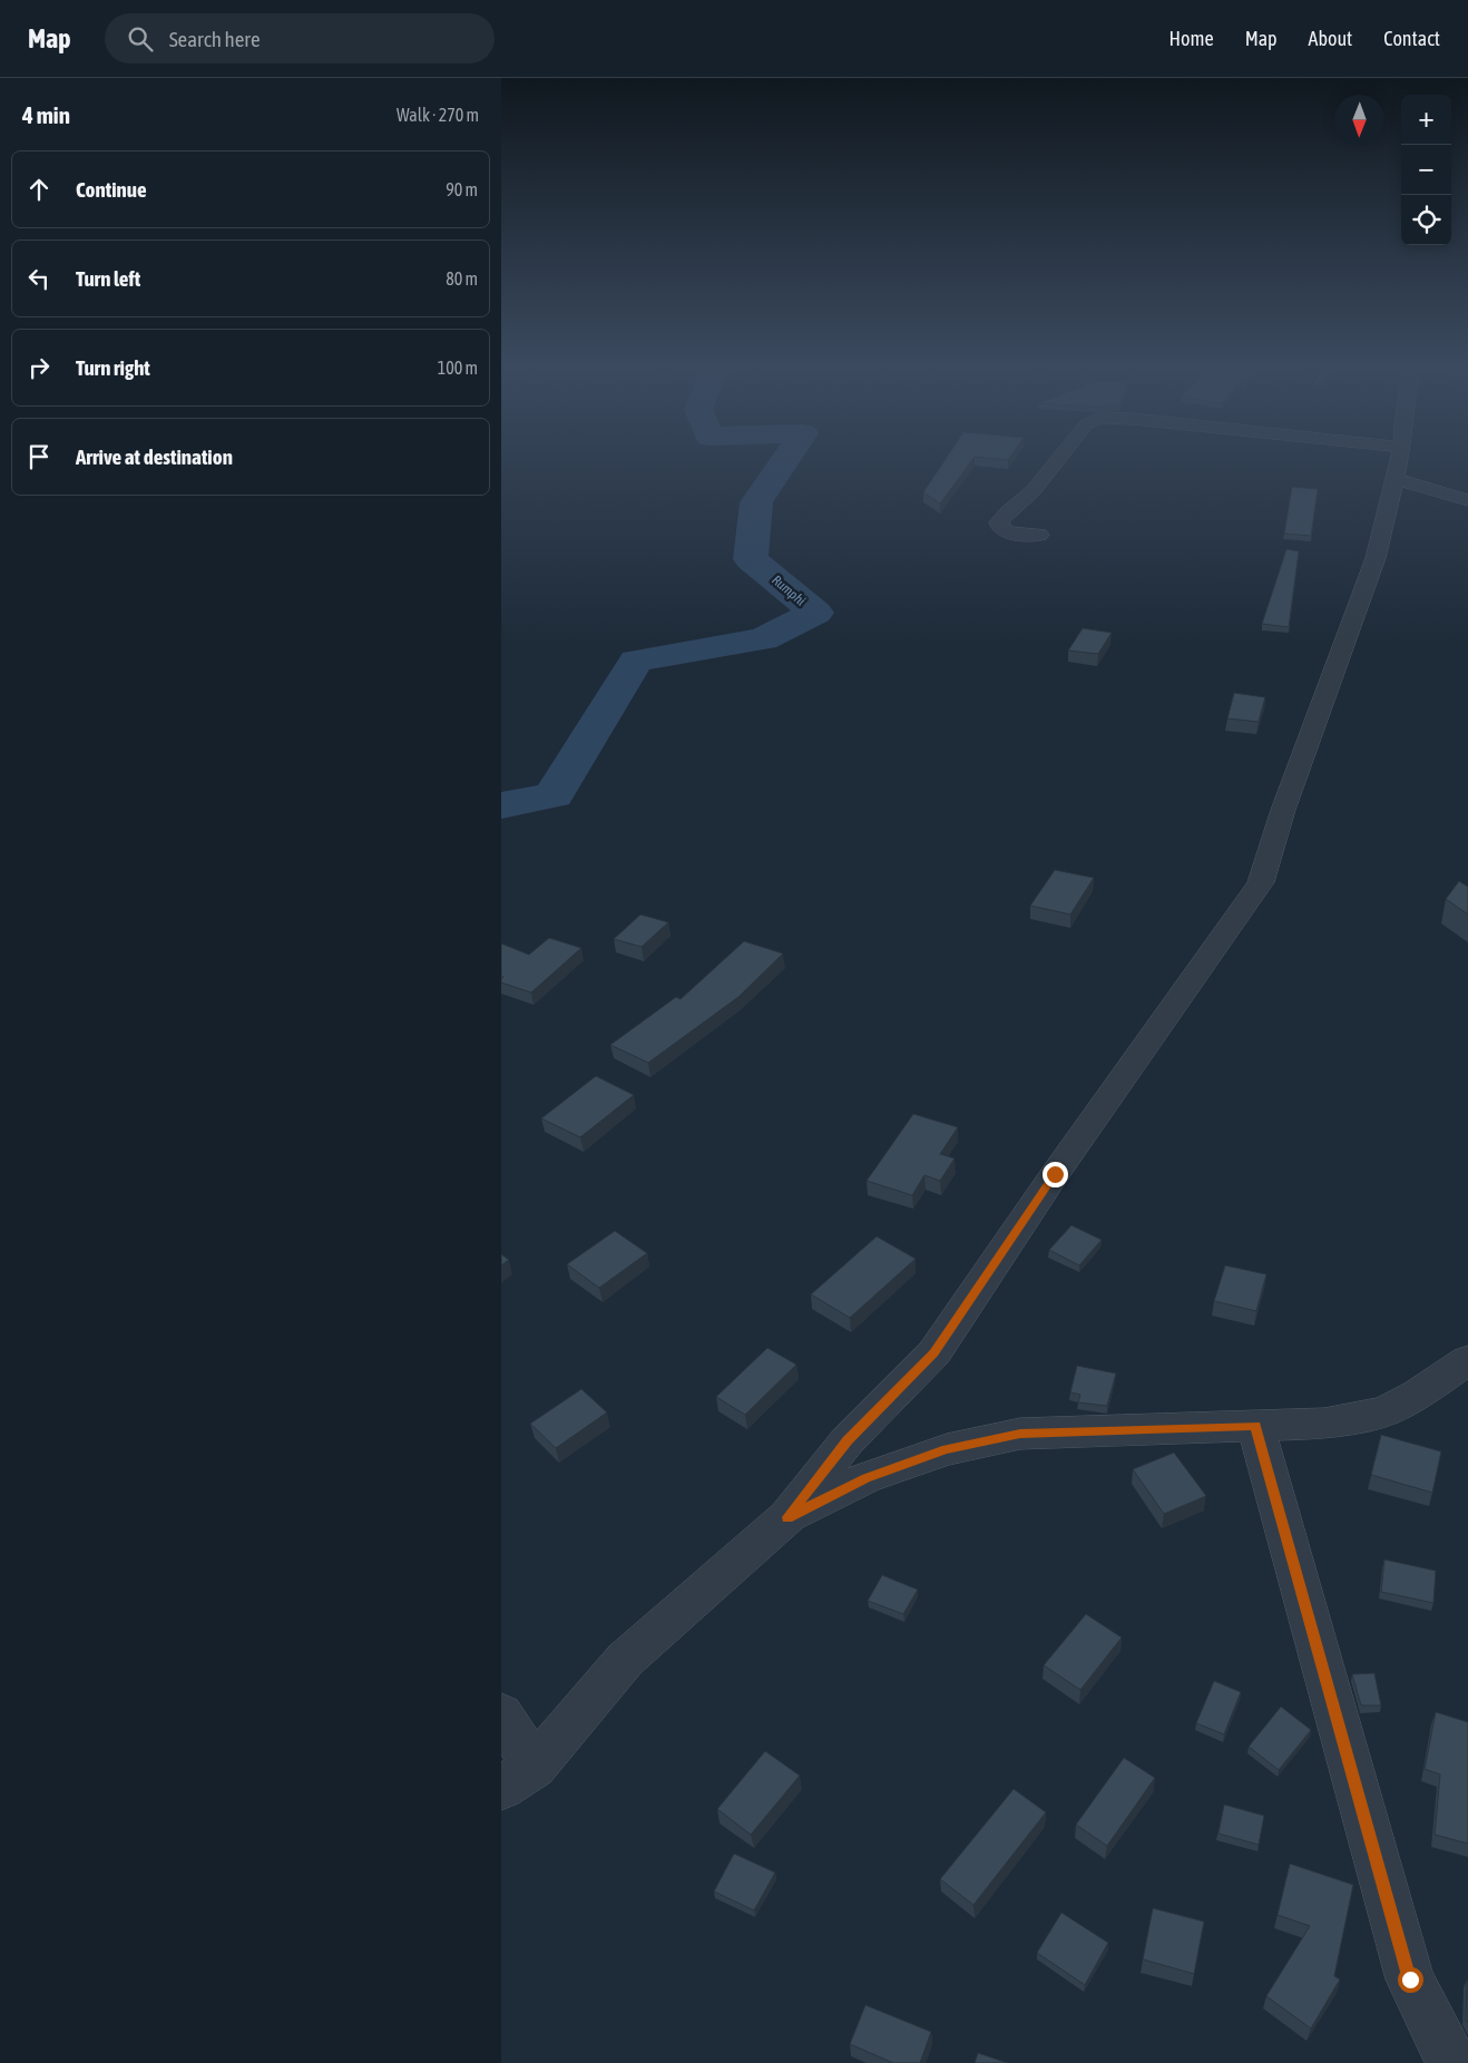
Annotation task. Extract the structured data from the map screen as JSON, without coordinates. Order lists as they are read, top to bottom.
{
  "water": ["Rumphi"],
  "north": "bottom",
  "page": {
    "header": "Map",
    "search": "Search here",
    "nav": [
      "Home",
      "Map",
      "About",
      "Contact"
    ],
    "heading": ["4 min", "Walk · 270 m"],
    "map_buttons": ["+", "−"],
    "list": [
      ["Continue", "90 m"],
      ["Turn left", "80 m"],
      ["Turn right", "100 m"],
      "Arrive at destination"
    ]
  }
}
